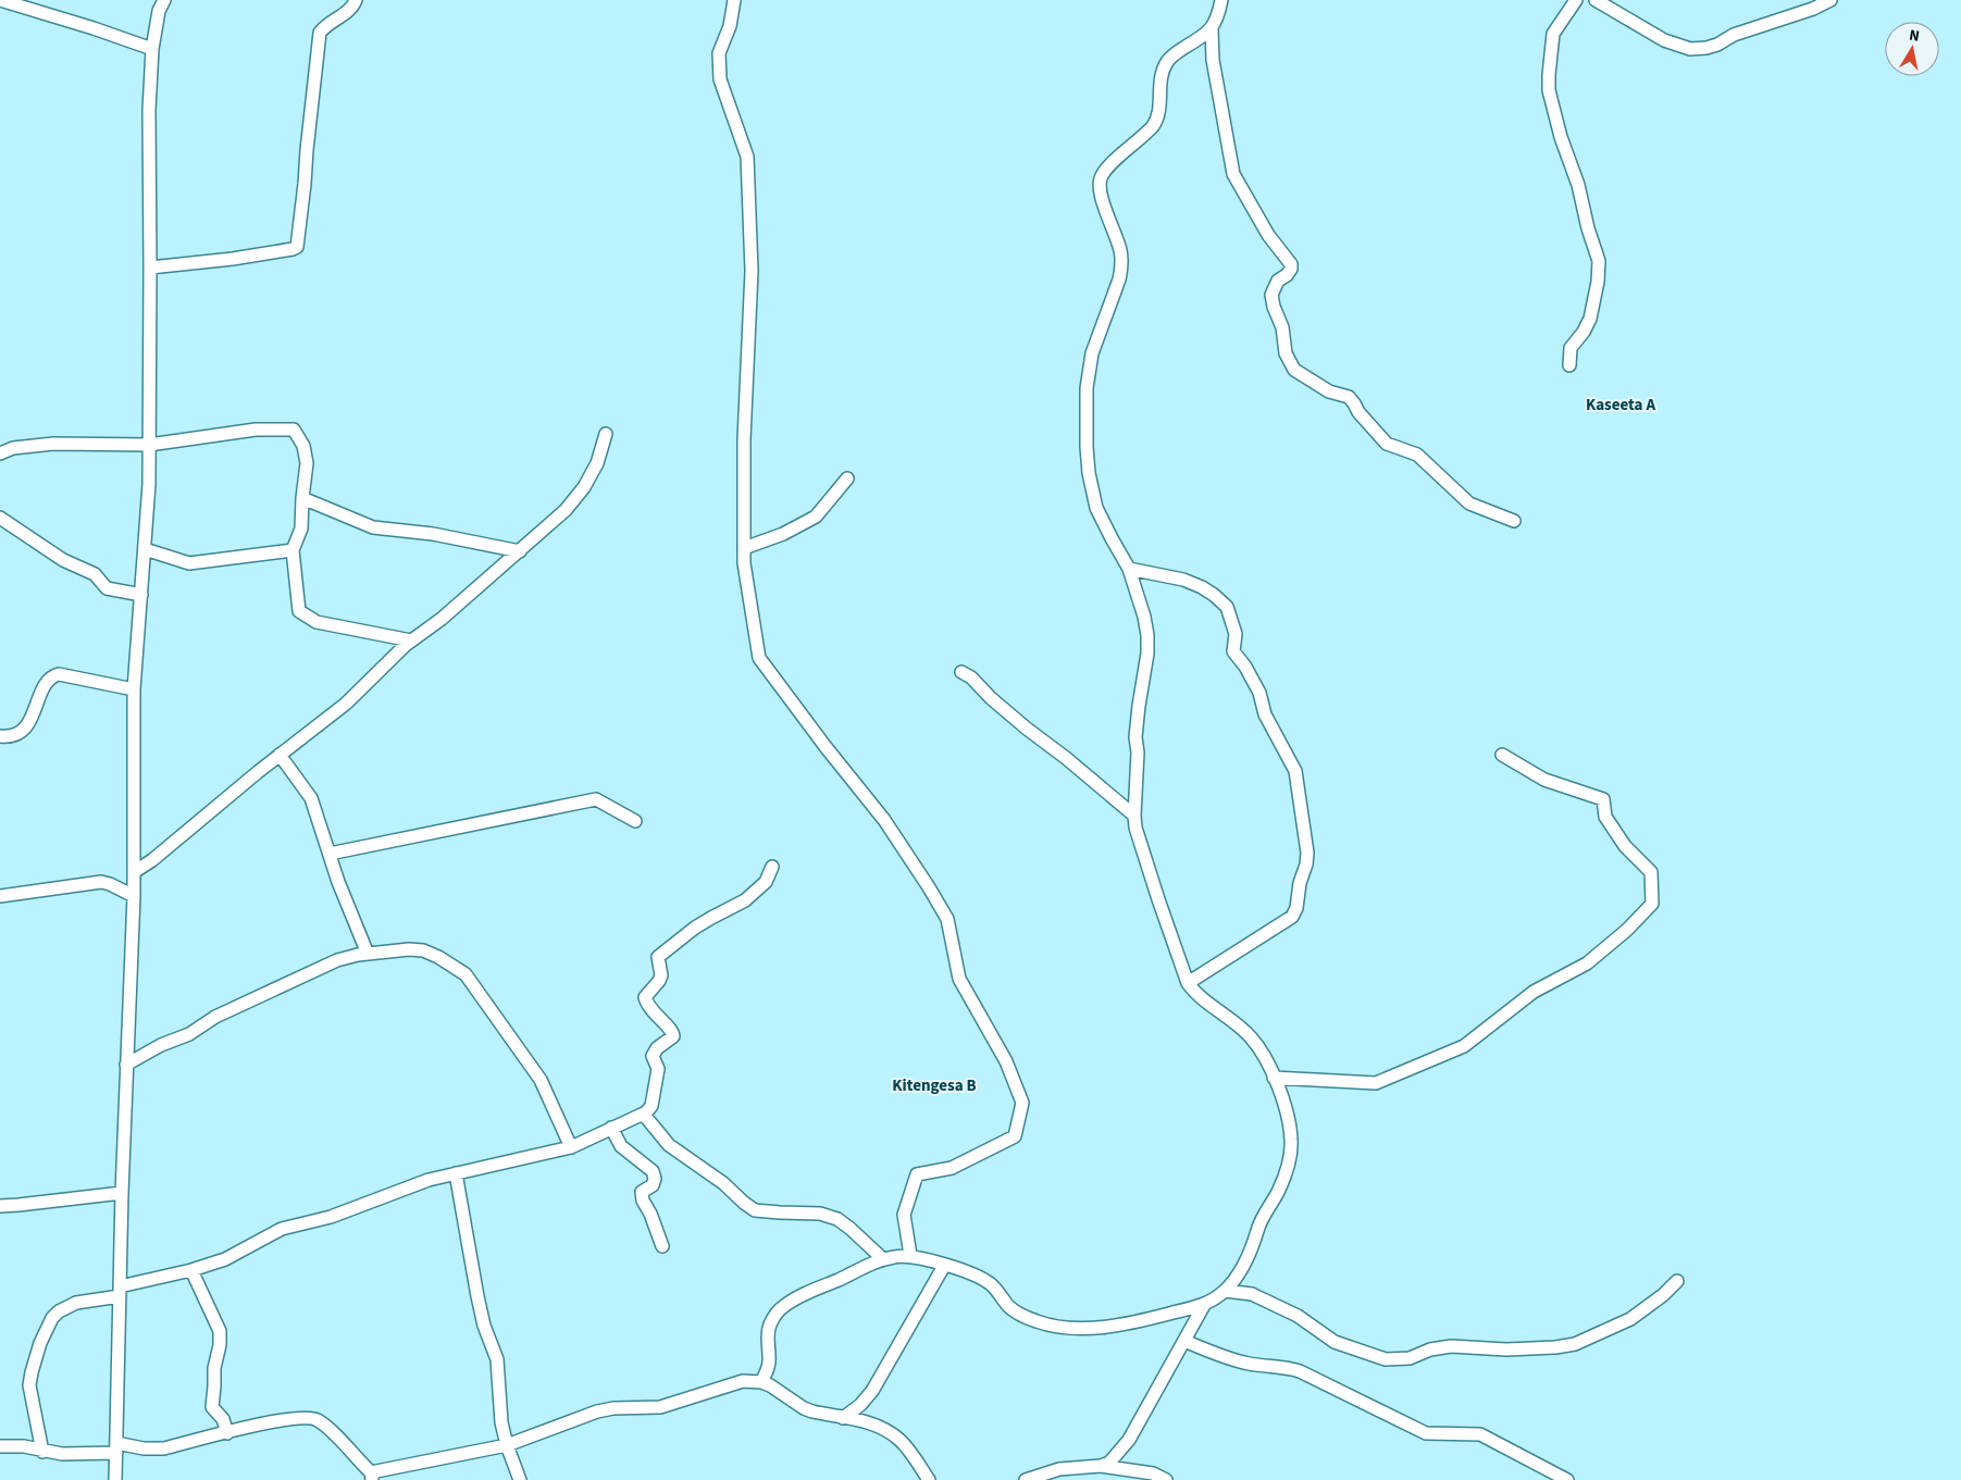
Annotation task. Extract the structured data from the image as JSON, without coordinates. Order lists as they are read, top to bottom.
{
  "districts": ["Kaseeta A", "Kitengesa B"],
  "north": "top"
}
